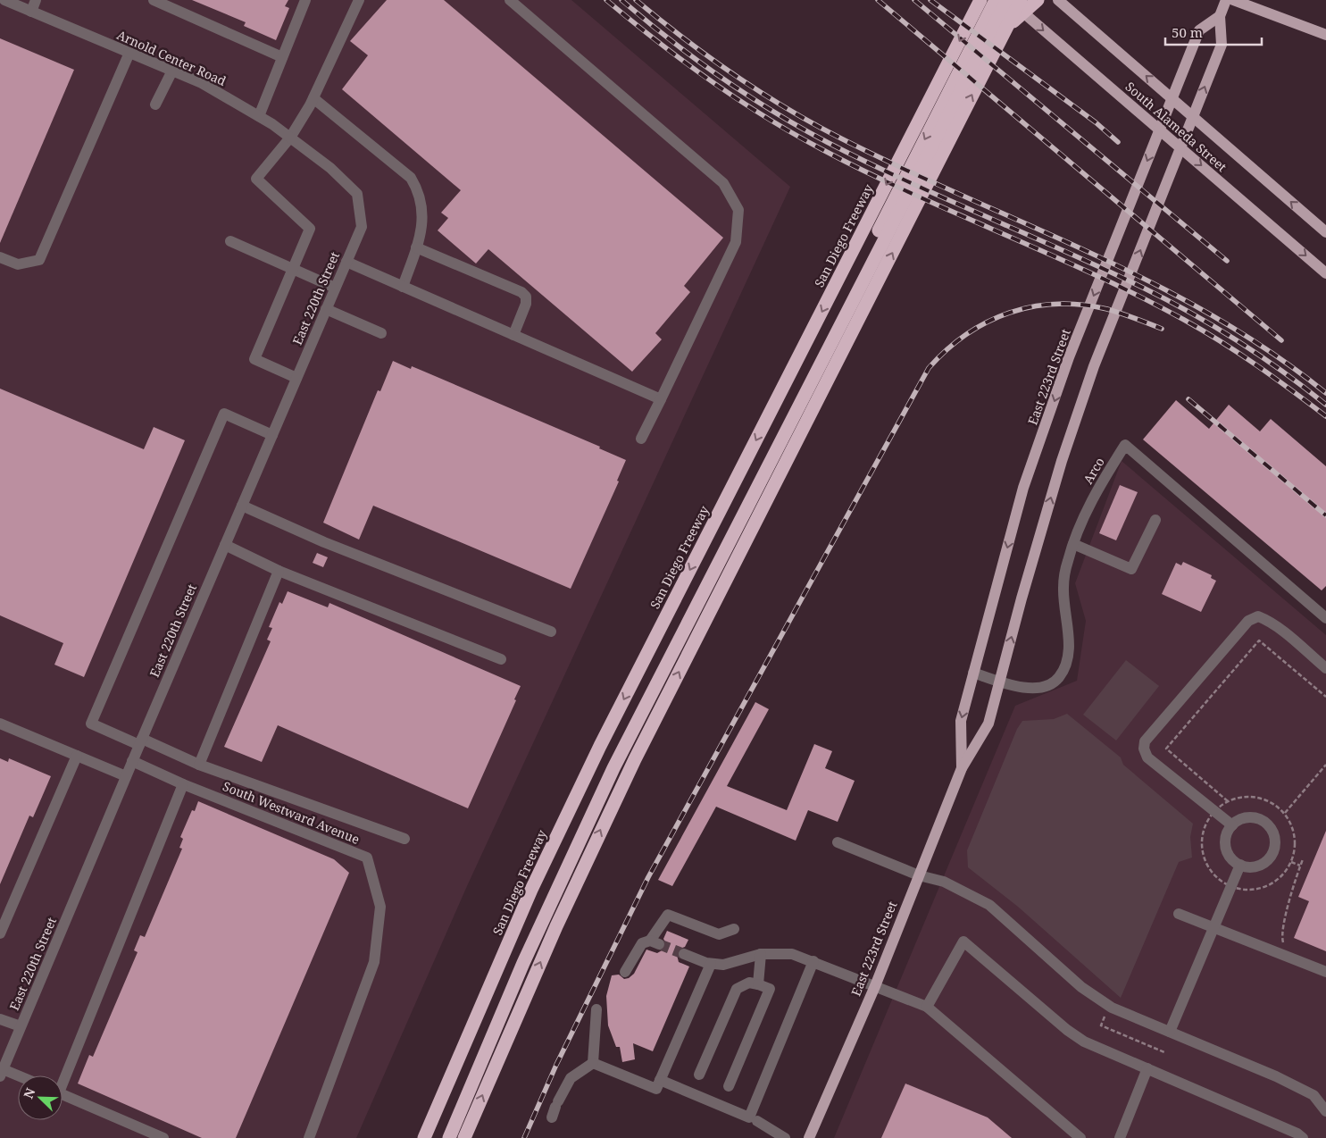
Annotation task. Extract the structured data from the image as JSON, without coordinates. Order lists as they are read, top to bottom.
{
  "streets": {
    "highway": ["San Diego Freeway"],
    "main road": ["South Alameda Street", "East 223rd Street"],
    "street": [
      "Arnold Center Road",
      "East 220th Street",
      "Arco",
      "South Westward Avenue"
    ]
  },
  "crossings": [
    ["Arnold Center Road", "East 220th Street"],
    ["East 220th Street", "South Westward Avenue"],
    ["East 223rd Street", "Arco"]
  ],
  "scale_bar": "50 m",
  "north": "top left"
}
